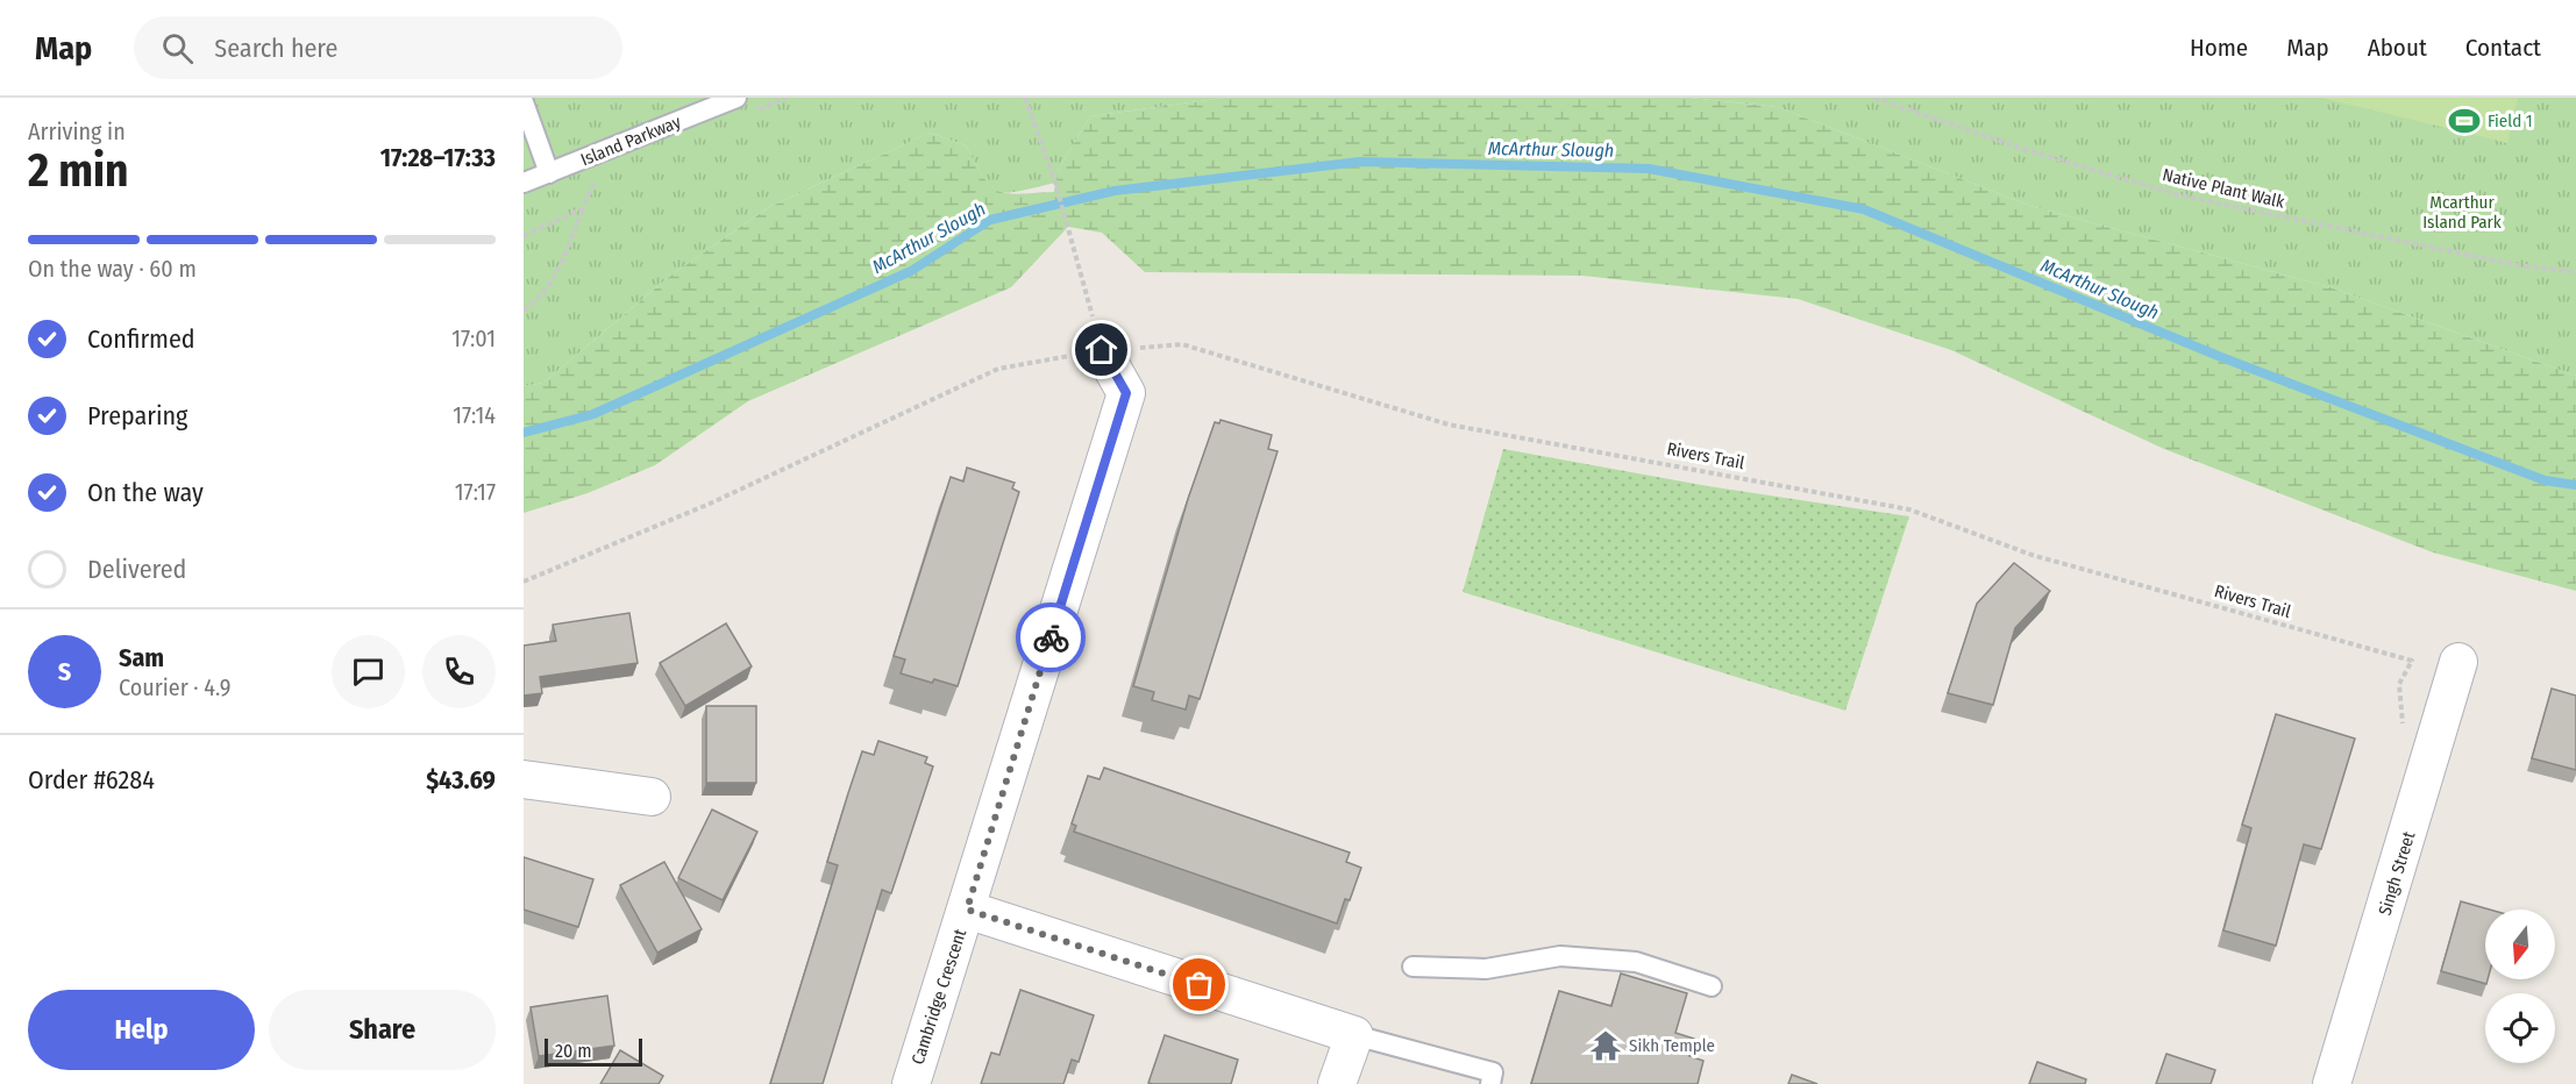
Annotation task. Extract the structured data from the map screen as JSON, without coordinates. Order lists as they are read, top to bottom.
{
  "streets": {
    "street": ["Singh Street", "Cambridge Crescent"],
    "lane": ["Island Parkway"],
    "path": ["Native Plant Walk", "Rivers Trail"]
  },
  "crossings": [
    ["Rivers Trail", "Cambridge Crescent"]
  ],
  "water": ["McArthur Slough"],
  "parks": ["Mcarthur Island Park"],
  "places": {
    "sports": ["Field 1"],
    "temple": ["Sikh Temple"]
  },
  "scale_bar": "20 m",
  "north": "bottom",
  "page": {
    "header": "Map",
    "search": "Search here",
    "nav": [
      "Home",
      "Map",
      "About",
      "Contact"
    ],
    "heading": ["2 min", "Arriving in", "17:28–17:33"],
    "panel": [
      "Sam",
      "Courier · 4.9",
      "Order #6284",
      "$43.69"
    ],
    "bar": "On the way · 60 m",
    "list": [
      ["Confirmed", "17:01"],
      ["Preparing", "17:14"],
      ["On the way", "17:17"],
      "Delivered"
    ],
    "round": "S",
    "buttons": ["Help", "Share"],
    "scale": "20 m"
  }
}
